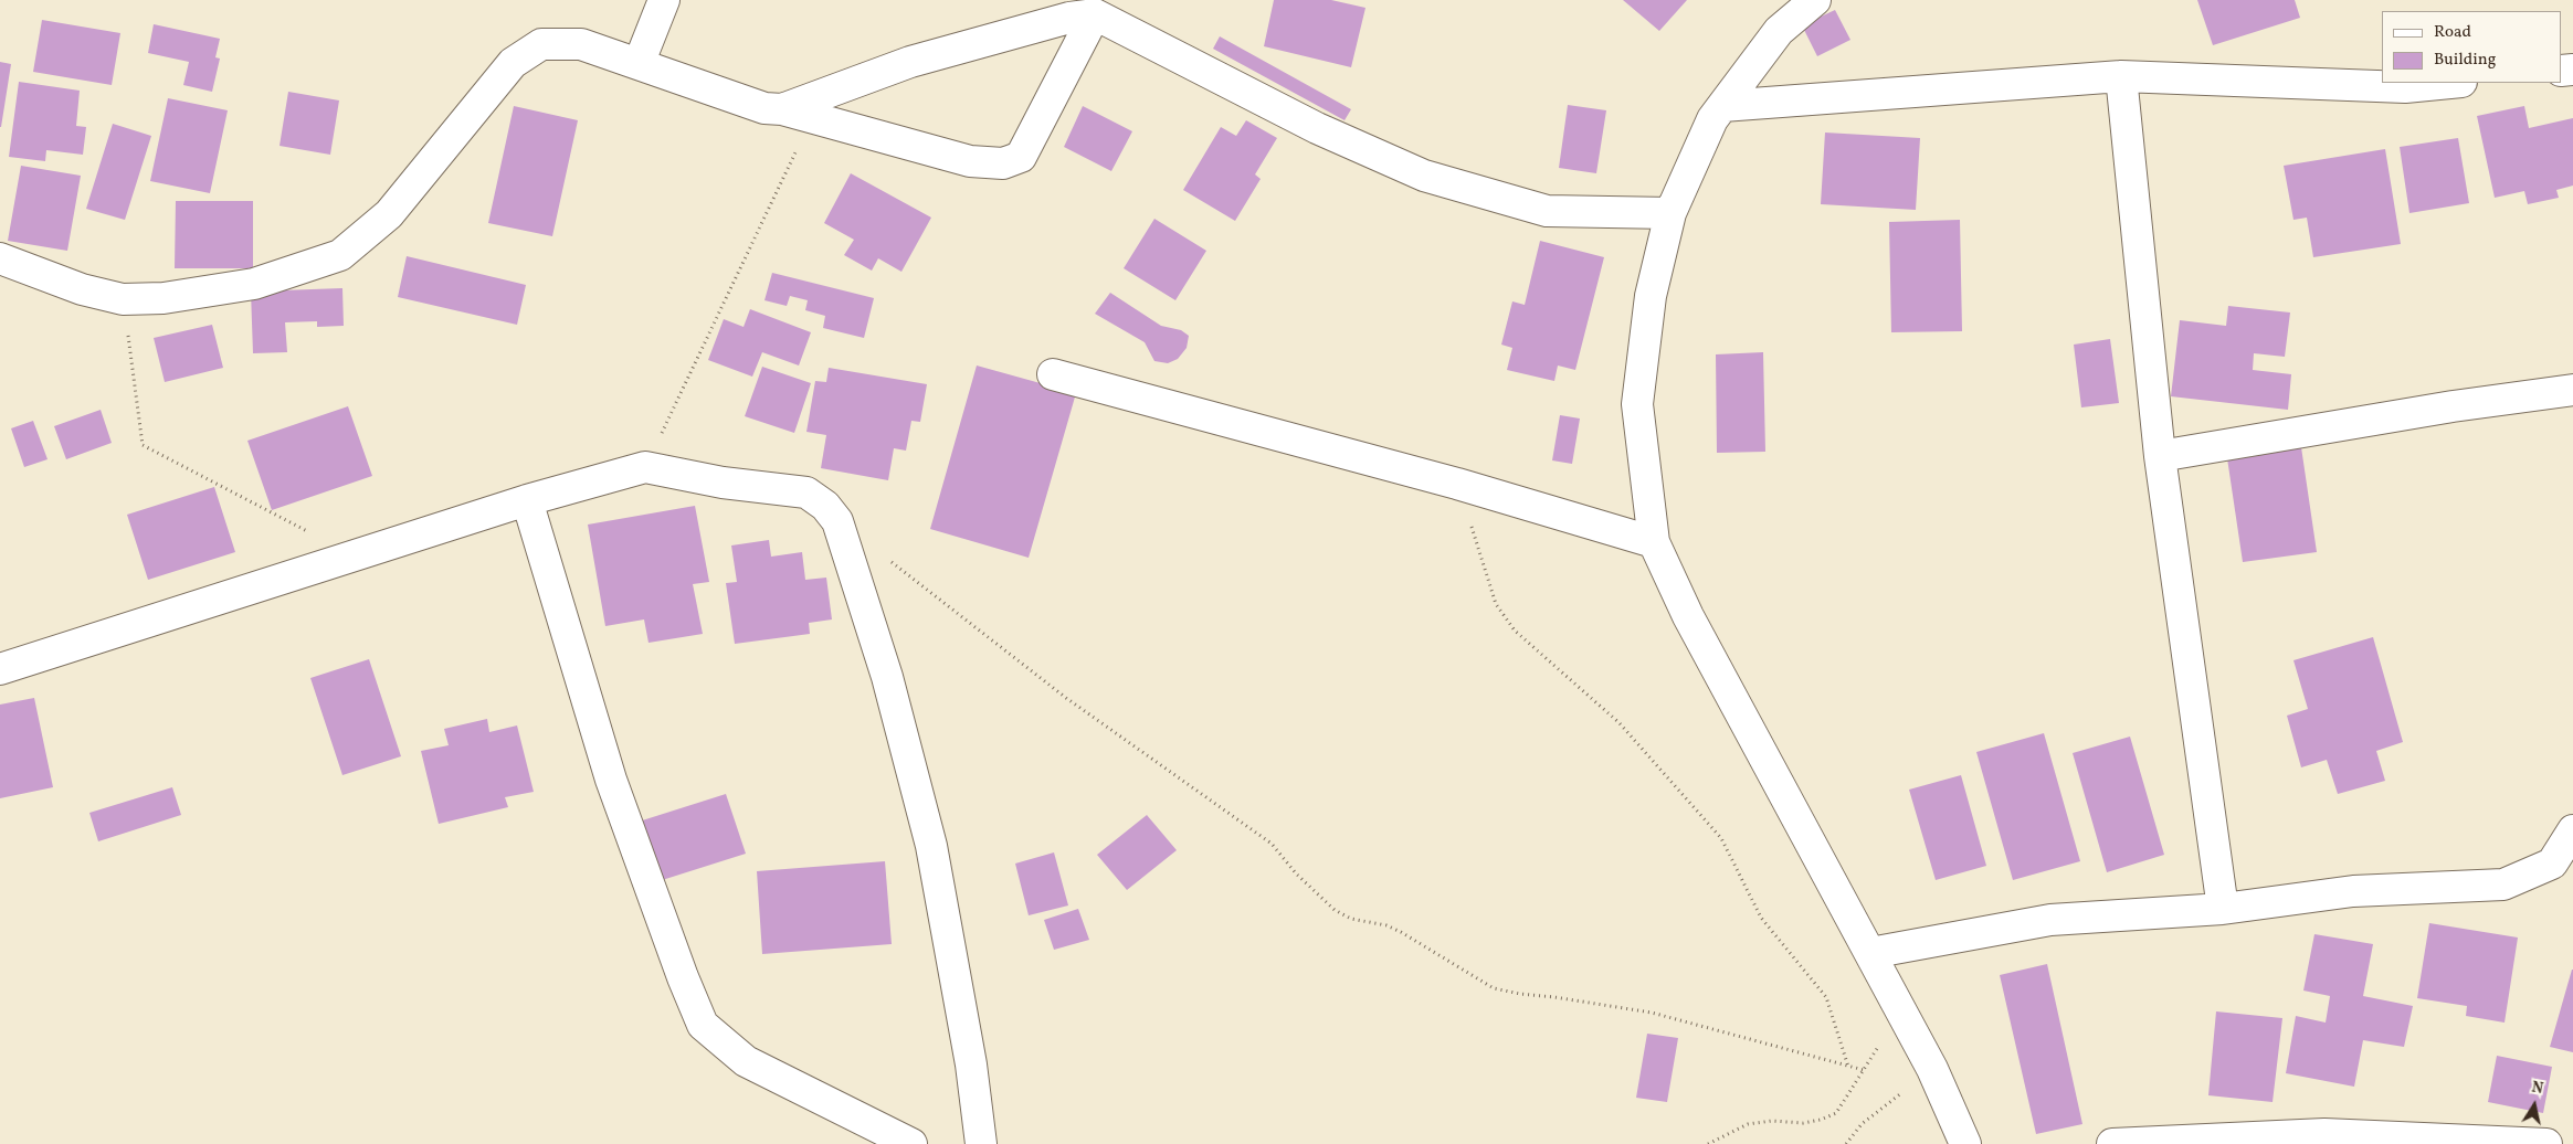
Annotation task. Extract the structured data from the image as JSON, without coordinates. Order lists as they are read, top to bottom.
{
  "legend": ["Road", "Building"],
  "north": "top"
}
